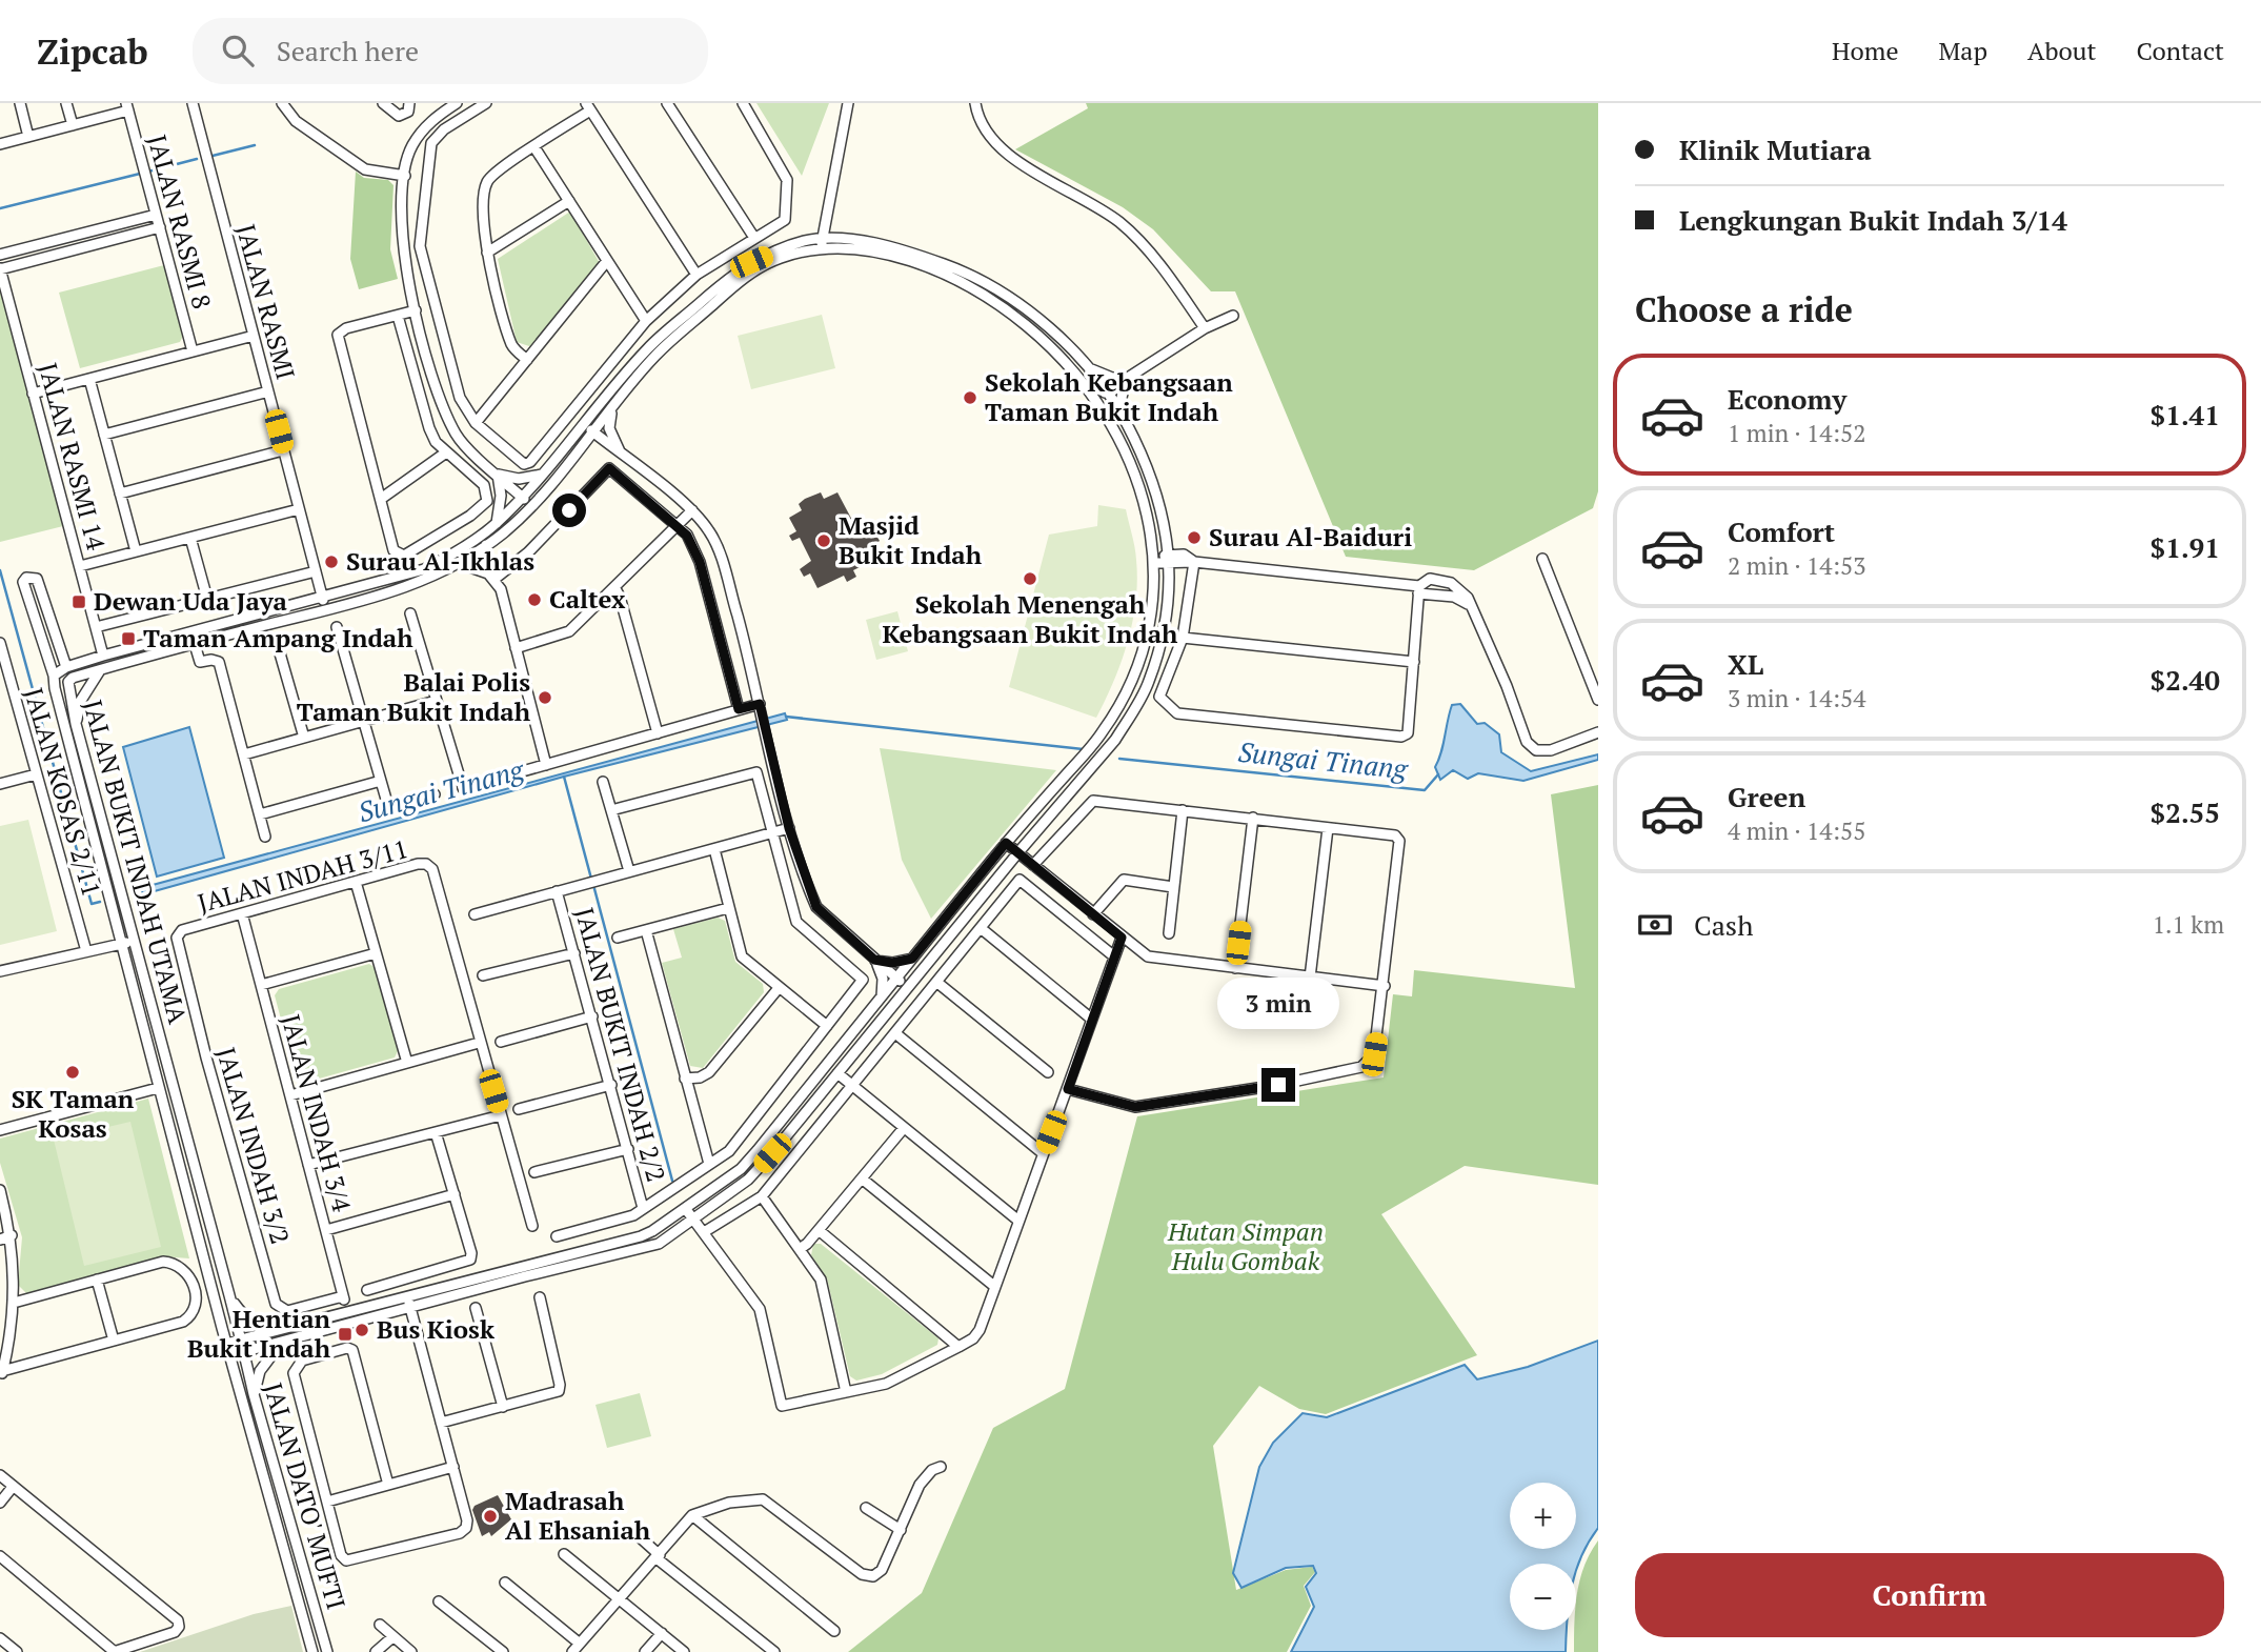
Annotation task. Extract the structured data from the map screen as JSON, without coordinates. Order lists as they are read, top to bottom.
{
  "streets": {
    "street": [
      "JALAN RASMI 8",
      "JALAN RASMI",
      "JALAN RASMI 14",
      "JALAN KOSAS 2/11",
      "JALAN BUKIT INDAH UTAMA",
      "JALAN INDAH 3/11",
      "JALAN BUKIT INDAH 2/2",
      "JALAN INDAH 3/4",
      "JALAN INDAH 3/2",
      "JALAN DATO' MUFTI"
    ]
  },
  "crossings": [
    ["JALAN RASMI", "JALAN BUKIT INDAH UTAMA"],
    ["JALAN RASMI 14", "JALAN BUKIT INDAH UTAMA"],
    ["JALAN BUKIT INDAH UTAMA", "JALAN INDAH 3/4"],
    ["JALAN BUKIT INDAH UTAMA", "JALAN DATO' MUFTI"],
    ["JALAN INDAH 3/11", "JALAN INDAH 3/4"],
    ["JALAN INDAH 3/11", "JALAN INDAH 3/2"],
    ["JALAN INDAH 3/4", "JALAN INDAH 3/2"]
  ],
  "water": ["Sungai Tinang"],
  "parks": ["Hutan Simpan Hulu Gombak"],
  "places": {
    "other": [
      "Sekolah Kebangsaan Taman Bukit Indah",
      "Surau Al-Baiduri",
      "Masjid Bukit Indah",
      "Surau Al-Ikhlas",
      "Sekolah Menengah Kebangsaan Bukit Indah",
      "Caltex",
      "Balai Polis Taman Bukit Indah",
      "SK Taman Kosas",
      "Bus Kiosk",
      "Madrasah Al Ehsaniah"
    ],
    "transit": ["Dewan Uda Jaya", "Taman Ampang Indah", "Hentian Bukit Indah"]
  },
  "page": {
    "header": "Zipcab",
    "search": "Search here",
    "nav": [
      "Home",
      "Map",
      "About",
      "Contact"
    ],
    "banner": ["Klinik Mutiara", "Lengkungan Bukit Indah 3/14"],
    "heading": "Choose a ride",
    "list": [
      {
        "name": "Economy",
        "note": "1 min · 14:52",
        "value": "$1.41"
      },
      {
        "name": "Comfort",
        "note": "2 min · 14:53",
        "value": "$1.91"
      },
      {
        "name": "XL",
        "note": "3 min · 14:54",
        "value": "$2.40"
      },
      {
        "name": "Green",
        "note": "4 min · 14:55",
        "value": "$2.55"
      }
    ],
    "pay": ["Cash", "1.1 km"],
    "bubble": "3 min",
    "map_buttons": ["+", "−"],
    "buttons": "Confirm"
  }
}
